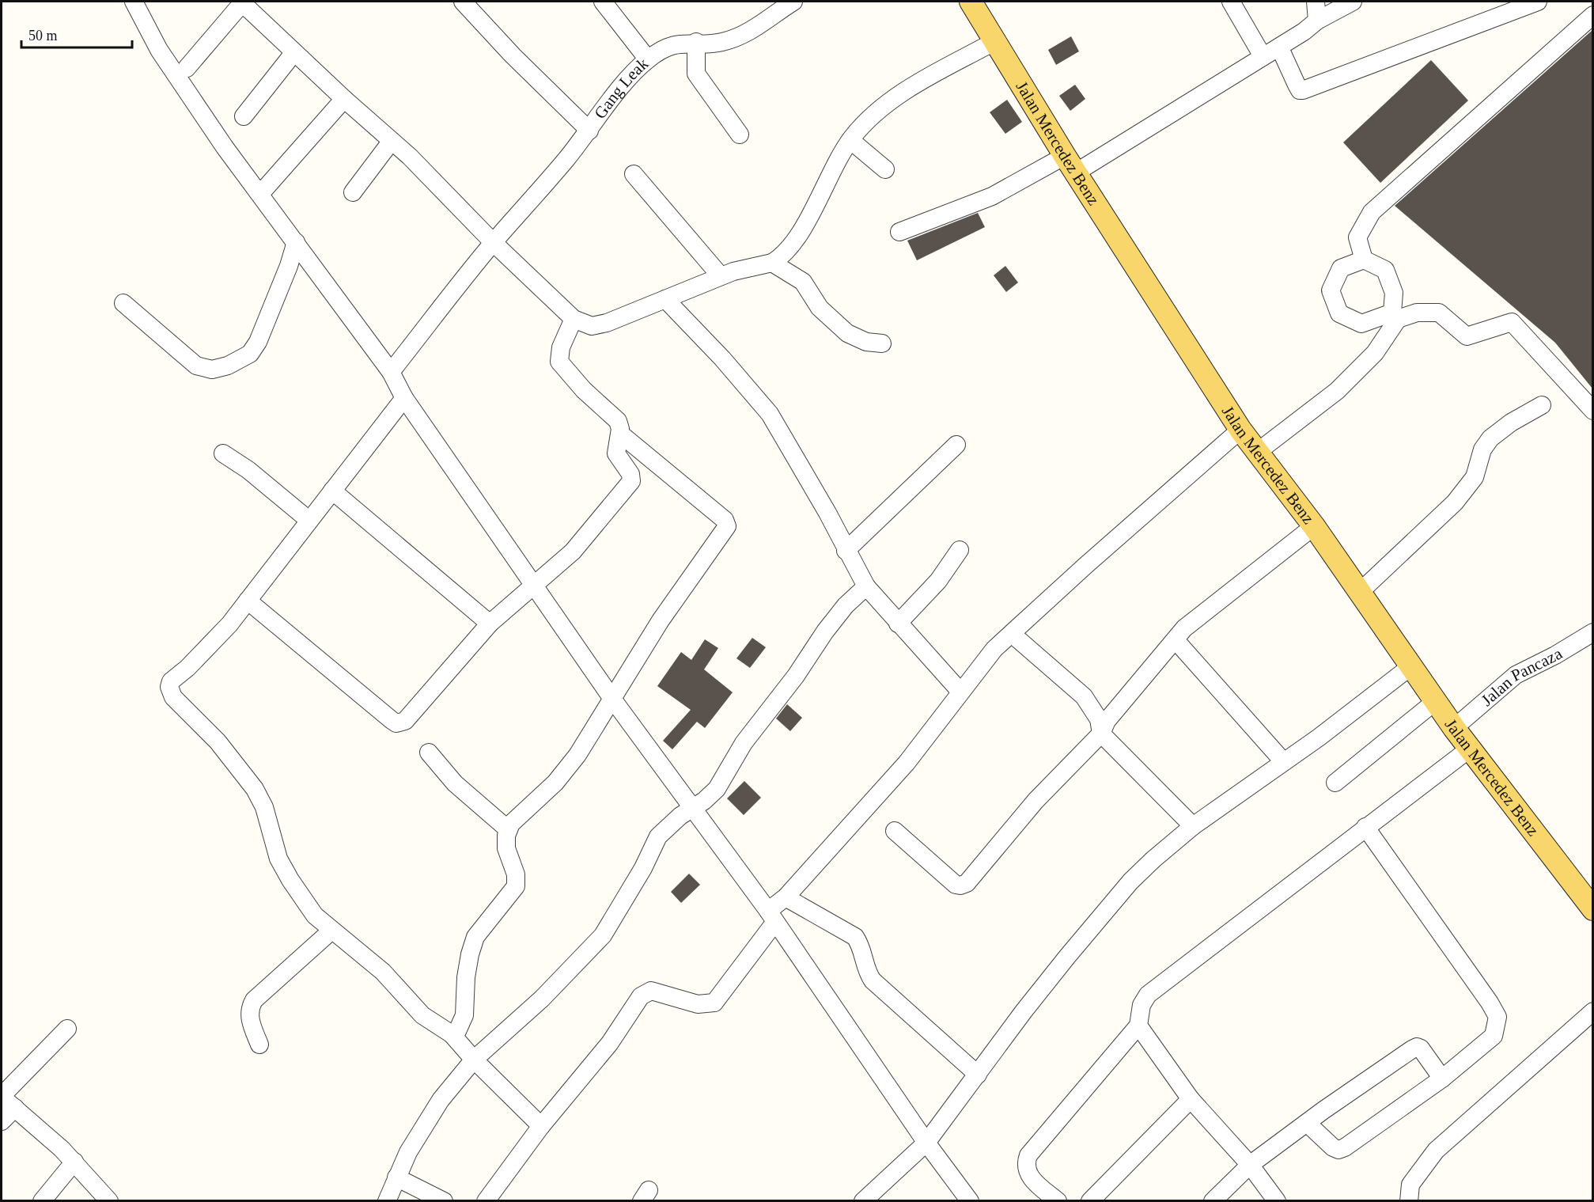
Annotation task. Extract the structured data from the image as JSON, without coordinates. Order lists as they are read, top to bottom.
{
  "streets": {
    "main road": ["Jalan Mercedez Benz"],
    "street": ["Gang Leak", "Jalan Pancaza"]
  },
  "crossings": [
    ["Jalan Mercedez Benz", "Jalan Pancaza"]
  ],
  "scale_bar": "50 m"
}
